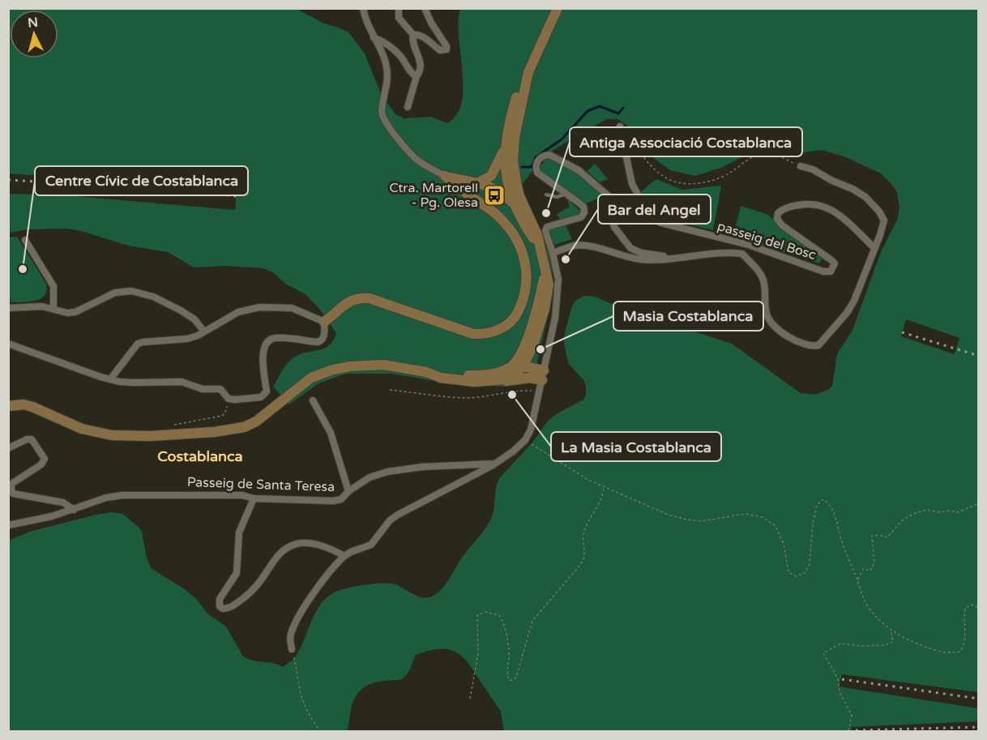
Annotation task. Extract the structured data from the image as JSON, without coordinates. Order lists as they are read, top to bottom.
{
  "streets": {
    "street": ["passeig del Bosc", "Passeig de Santa Teresa"]
  },
  "districts": ["Costablanca"],
  "places": {
    "bus stop": ["Ctra. Martorell - Pg. Olesa"],
    "other": [
      "Antiga Associació Costablanca",
      "Bar del Angel",
      "Centre Cívic de Costablanca",
      "Masia Costablanca",
      "La Masia Costablanca"
    ]
  },
  "north": "top"
}
